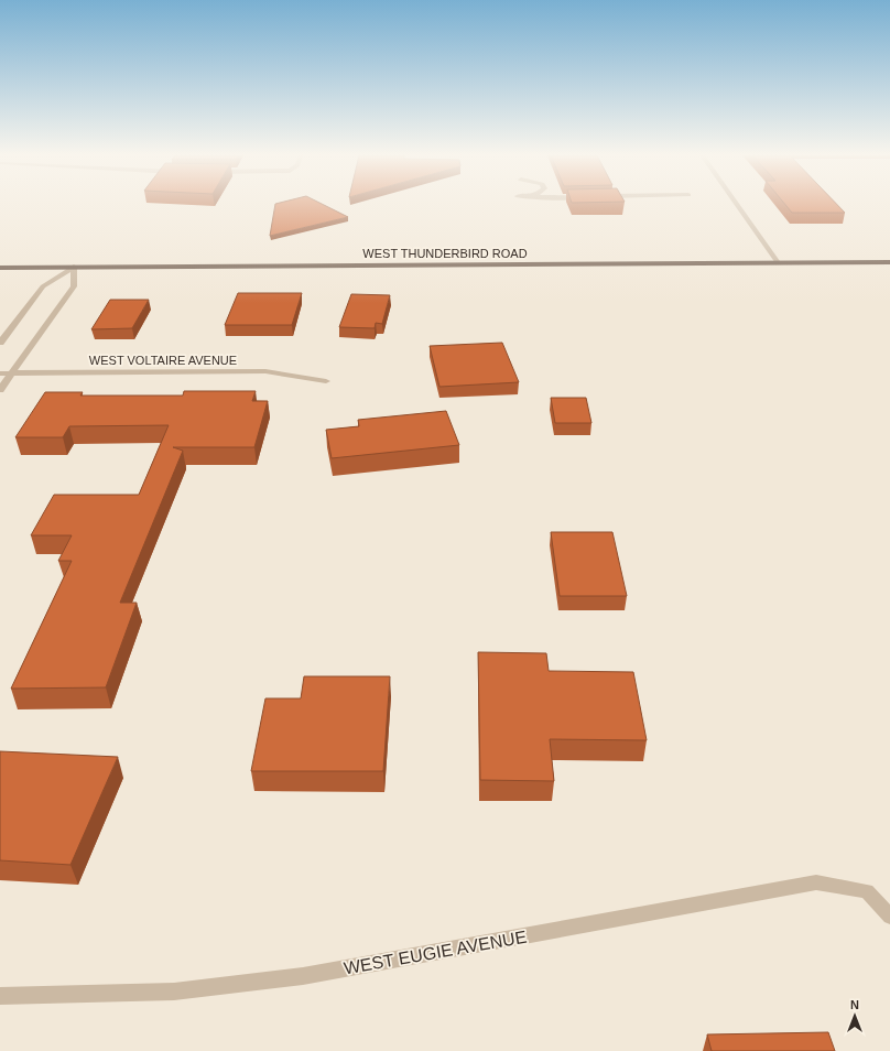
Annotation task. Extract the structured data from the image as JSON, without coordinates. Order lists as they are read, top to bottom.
{
  "streets": {
    "main road": ["WEST THUNDERBIRD ROAD"],
    "street": ["WEST VOLTAIRE AVENUE", "WEST EUGIE AVENUE"]
  },
  "north": "top"
}
